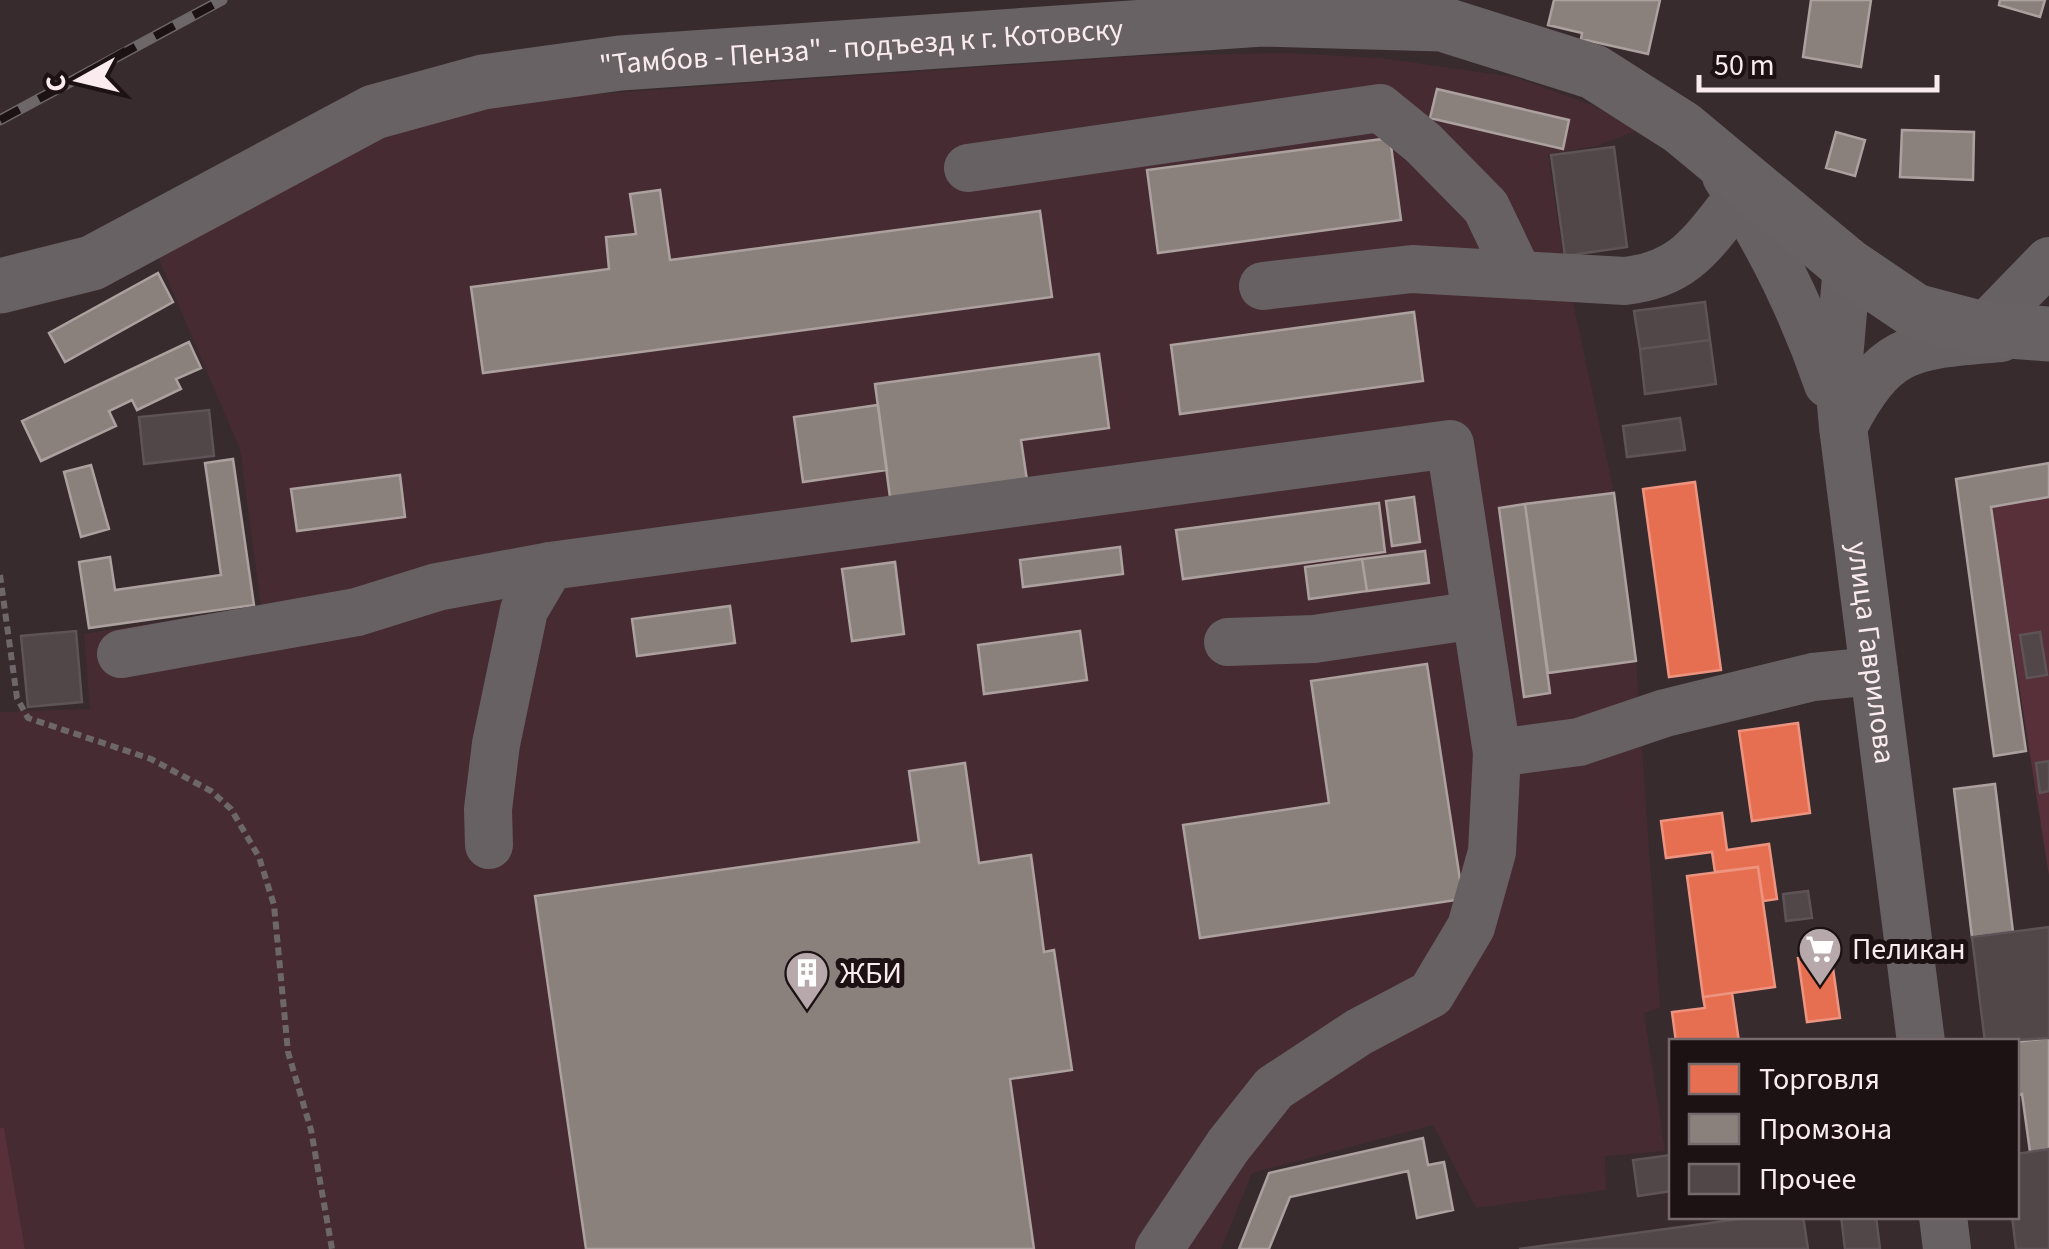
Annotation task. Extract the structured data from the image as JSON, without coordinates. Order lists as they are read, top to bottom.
{
  "streets": {
    "main road": ["\"Тамбов - Пенза\" - подъезд к г. Котовску"],
    "street": ["улица Гаврилова"]
  },
  "crossings": [
    ["\"Тамбов - Пенза\" - подъезд к г. Котовску", "улица Гаврилова"]
  ],
  "places": {
    "supermarket": ["Пеликан"],
    "building": ["ЖБИ"]
  },
  "legend": ["Торговля", "Промзона", "Прочее"],
  "scale_bar": "50 m",
  "north": "left"
}
